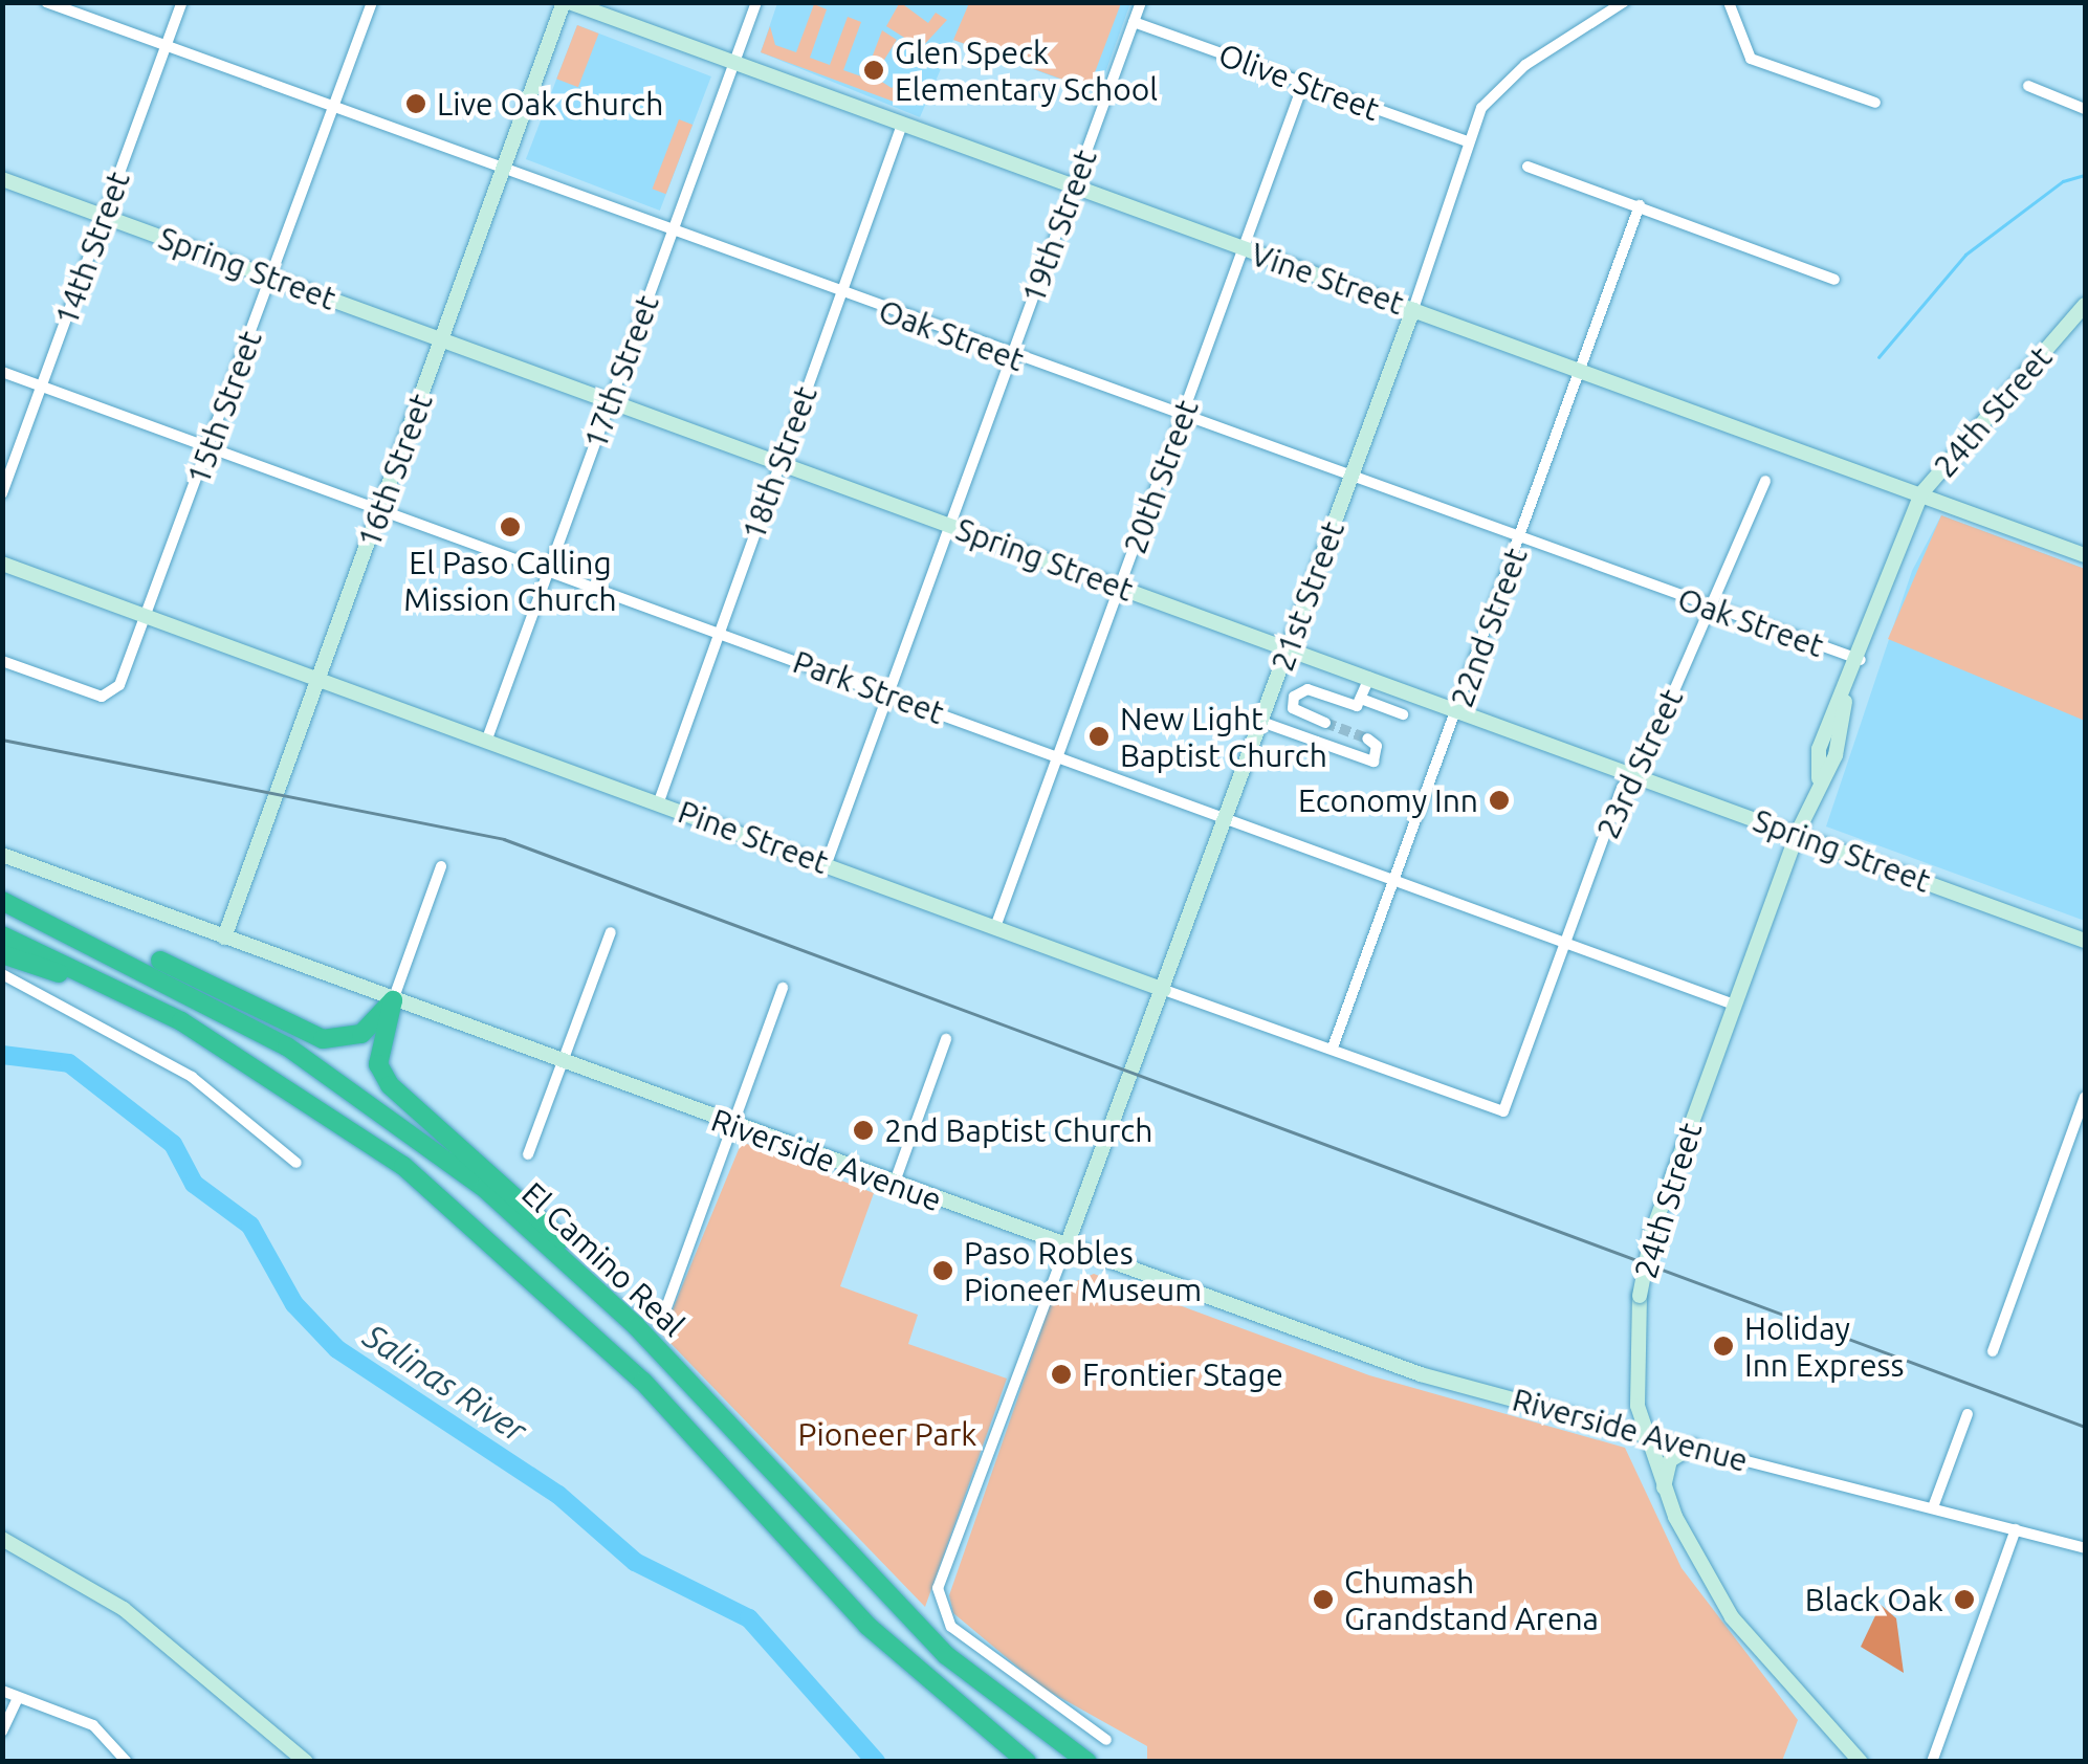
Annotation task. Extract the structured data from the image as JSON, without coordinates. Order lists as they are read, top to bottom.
{
  "streets": {
    "highway": ["El Camino Real"],
    "main road": [
      "Spring Street",
      "Vine Street",
      "24th Street",
      "16th Street",
      "21st Street",
      "Pine Street",
      "Riverside Avenue"
    ],
    "street": [
      "Olive Street",
      "19th Street",
      "14th Street",
      "Oak Street",
      "17th Street",
      "15th Street",
      "18th Street",
      "20th Street",
      "22nd Street",
      "Park Street",
      "23rd Street"
    ]
  },
  "crossings": [
    ["Olive Street", "19th Street"],
    ["Olive Street", "20th Street"],
    ["Olive Street", "21st Street"],
    ["19th Street", "Spring Street"],
    ["19th Street", "Vine Street"],
    ["19th Street", "Oak Street"],
    ["19th Street", "Park Street"],
    ["19th Street", "Pine Street"],
    ["14th Street", "Spring Street"],
    ["14th Street", "Oak Street"],
    ["14th Street", "Park Street"],
    ["Spring Street", "17th Street"],
    ["Spring Street", "15th Street"],
    ["Spring Street", "24th Street"],
    ["Spring Street", "18th Street"],
    ["Spring Street", "16th Street"],
    ["Spring Street", "20th Street"],
    ["Spring Street", "21st Street"],
    ["Spring Street", "22nd Street"],
    ["Spring Street", "23rd Street"],
    ["Vine Street", "17th Street"],
    ["Vine Street", "24th Street"],
    ["Vine Street", "18th Street"],
    ["Vine Street", "16th Street"],
    ["Vine Street", "20th Street"],
    ["Vine Street", "21st Street"],
    ["Vine Street", "22nd Street"],
    ["Oak Street", "17th Street"],
    ["Oak Street", "15th Street"],
    ["Oak Street", "24th Street"],
    ["Oak Street", "18th Street"],
    ["Oak Street", "16th Street"],
    ["Oak Street", "20th Street"],
    ["Oak Street", "21st Street"],
    ["Oak Street", "22nd Street"],
    ["Oak Street", "23rd Street"],
    ["17th Street", "Park Street"],
    ["17th Street", "Pine Street"],
    ["15th Street", "Park Street"],
    ["15th Street", "Pine Street"],
    ["24th Street", "Park Street"],
    ["24th Street", "Riverside Avenue"],
    ["18th Street", "Park Street"],
    ["18th Street", "Pine Street"],
    ["16th Street", "Park Street"],
    ["16th Street", "Pine Street"],
    ["16th Street", "Riverside Avenue"],
    ["20th Street", "Park Street"],
    ["20th Street", "Pine Street"],
    ["21st Street", "Park Street"],
    ["21st Street", "Pine Street"],
    ["21st Street", "Riverside Avenue"],
    ["22nd Street", "Park Street"],
    ["22nd Street", "Pine Street"],
    ["Park Street", "23rd Street"],
    ["23rd Street", "Pine Street"]
  ],
  "water": ["Salinas River"],
  "parks": ["Pioneer Park"],
  "places": [
    "Glen Speck Elementary School",
    "Live Oak Church",
    "El Paso Calling Mission Church",
    "New Light Baptist Church",
    "Economy Inn",
    "2nd Baptist Church",
    "Paso Robles Pioneer Museum",
    "Holiday Inn Express",
    "Frontier Stage",
    "Chumash Grandstand Arena",
    "Black Oak"
  ]
}
